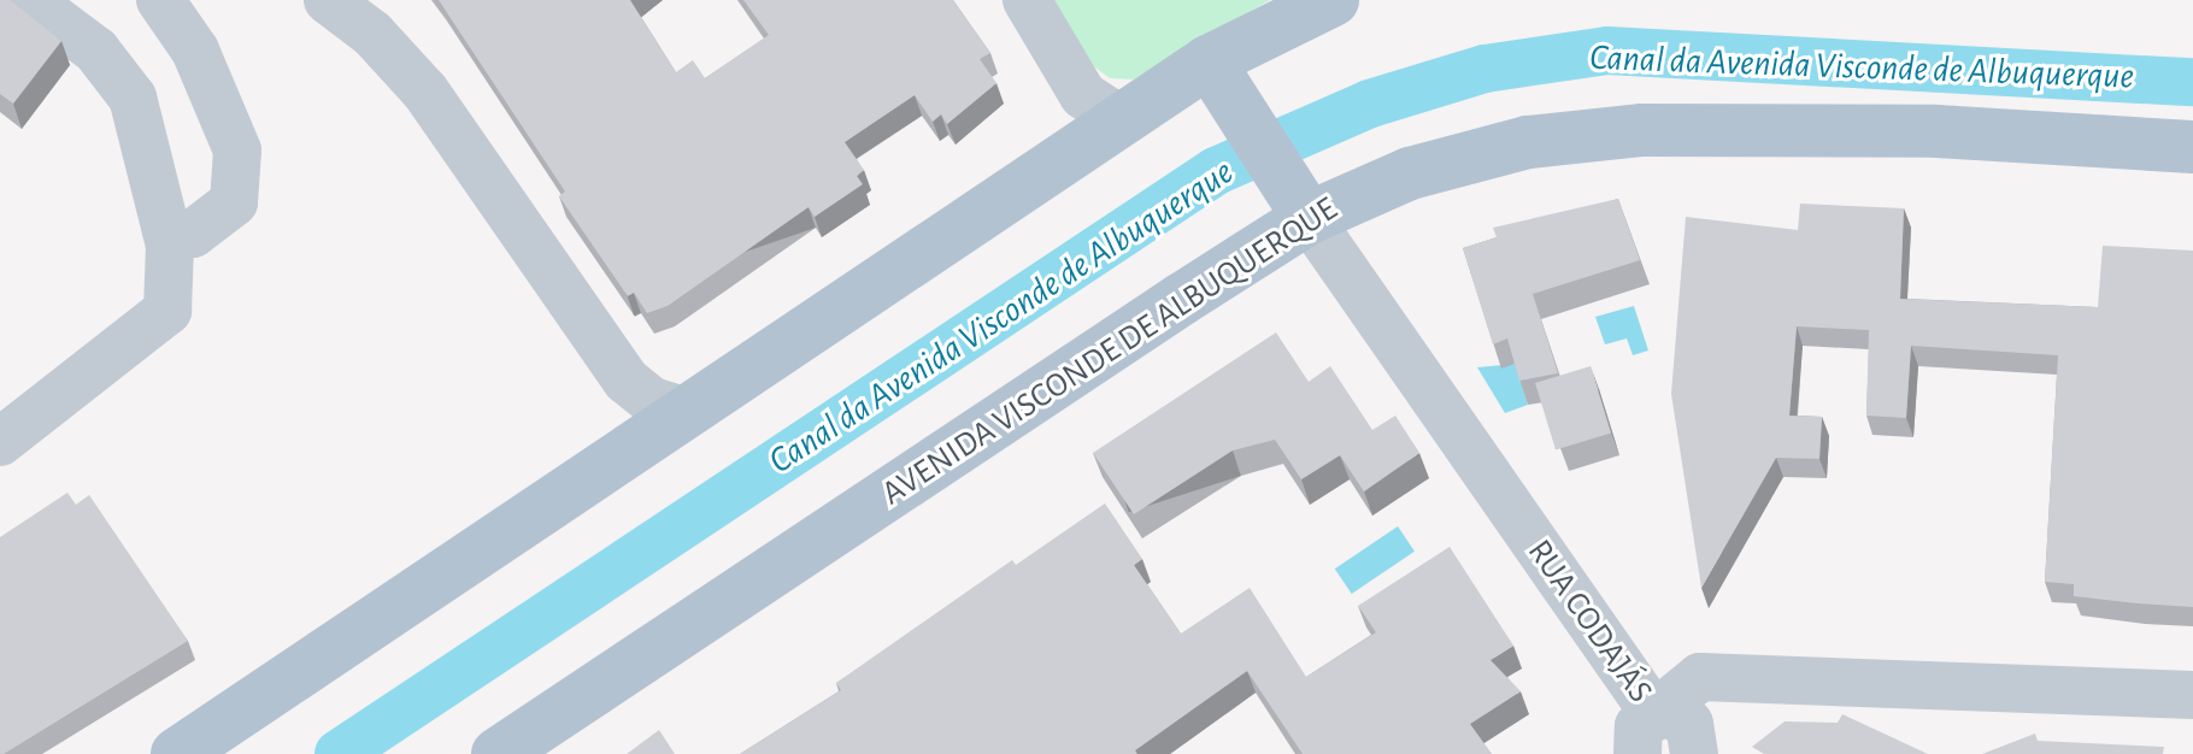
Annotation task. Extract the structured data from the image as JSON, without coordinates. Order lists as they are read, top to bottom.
{
  "streets": {
    "main road": ["AVENIDA VISCONDE DE ALBUQUERQUE"],
    "street": ["RUA CODAJÁS"]
  },
  "crossings": [
    ["AVENIDA VISCONDE DE ALBUQUERQUE", "RUA CODAJÁS"]
  ],
  "water": ["Canal da Avenida Visconde de Albuquerque"]
}
